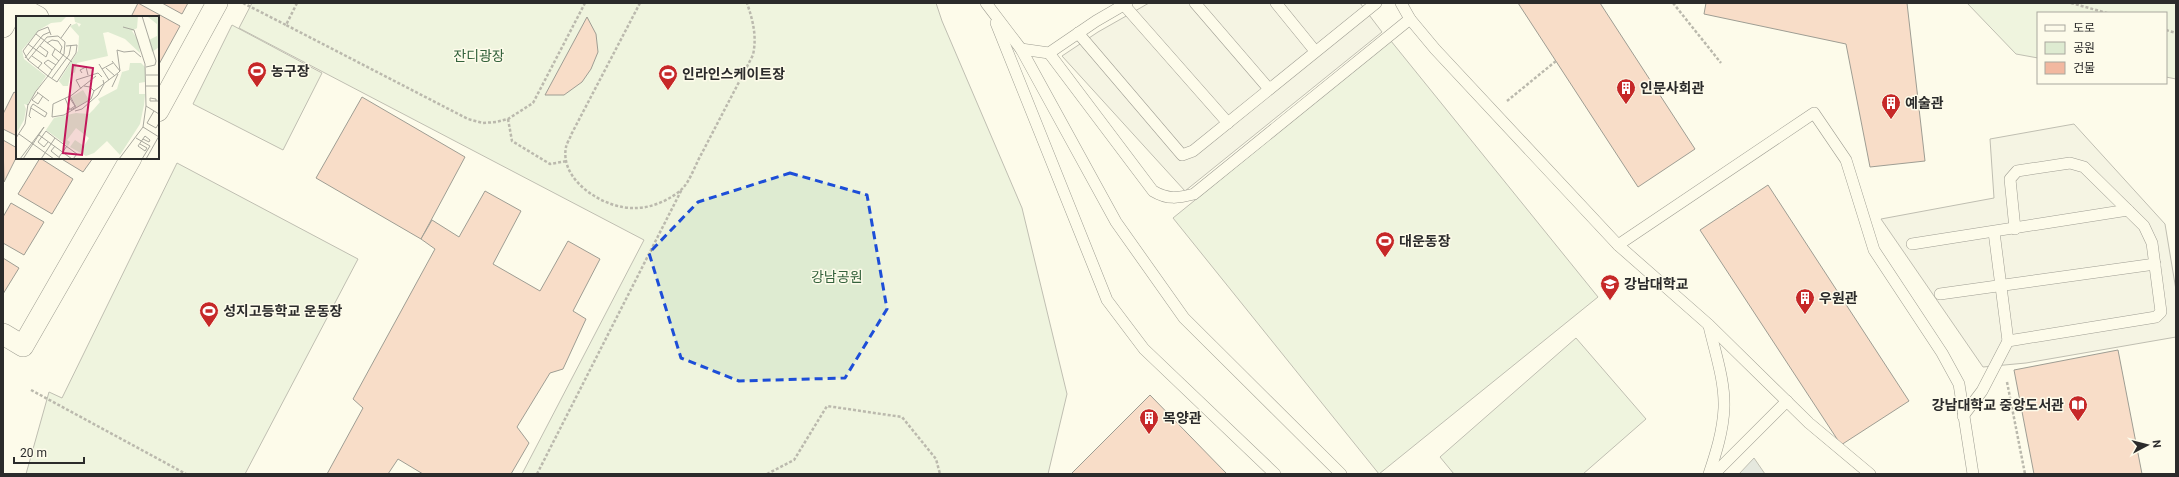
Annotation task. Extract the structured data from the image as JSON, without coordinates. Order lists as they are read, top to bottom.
{
  "parks": ["잔디광장", "강남공원"],
  "places": {
    "sports": [
      "농구장",
      "인라인스케이트장",
      "대운동장",
      "성지고등학교 운동장"
    ],
    "building": [
      "인문사회관",
      "예술관",
      "우원관",
      "목양관"
    ],
    "school or university": ["강남대학교"],
    "library": ["강남대학교 중앙도서관"]
  },
  "legend": ["도로", "공원", "건물"],
  "scale_bar": "20 m",
  "north": "right"
}
